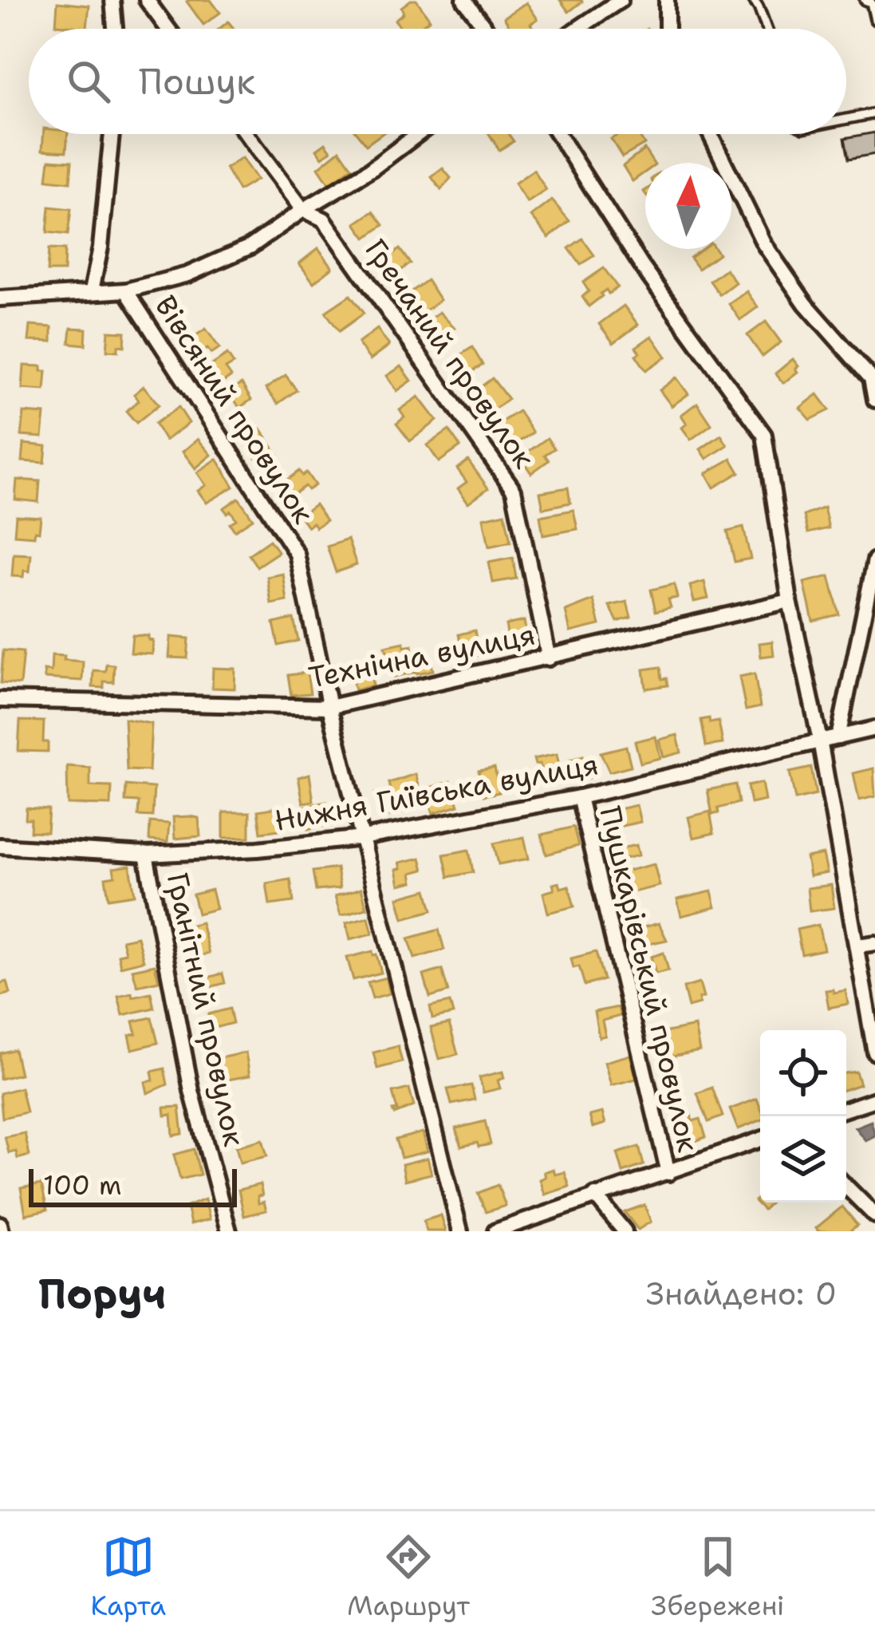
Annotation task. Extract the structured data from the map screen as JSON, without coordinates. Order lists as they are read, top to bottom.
{
  "streets": {
    "street": [
      "Гречаний провулок",
      "Вівсяний провулок",
      "Технічна вулиця",
      "Нижня Гиївська вулиця",
      "Пушкарівський провулок",
      "Гранітний провулок"
    ]
  },
  "crossings": [
    ["Гречаний провулок", "Технічна вулиця"],
    ["Вівсяний провулок", "Технічна вулиця"],
    ["Вівсяний провулок", "Нижня Гиївська вулиця"],
    ["Нижня Гиївська вулиця", "Пушкарівський провулок"],
    ["Нижня Гиївська вулиця", "Гранітний провулок"]
  ],
  "scale_bar": "100 m",
  "north": "top",
  "page": {
    "search": "Пошук",
    "scale": "100 m",
    "heading": ["Поруч", "Знайдено: 0"],
    "nav": ["Карта", "Маршрут", "Збережені"]
  }
}
